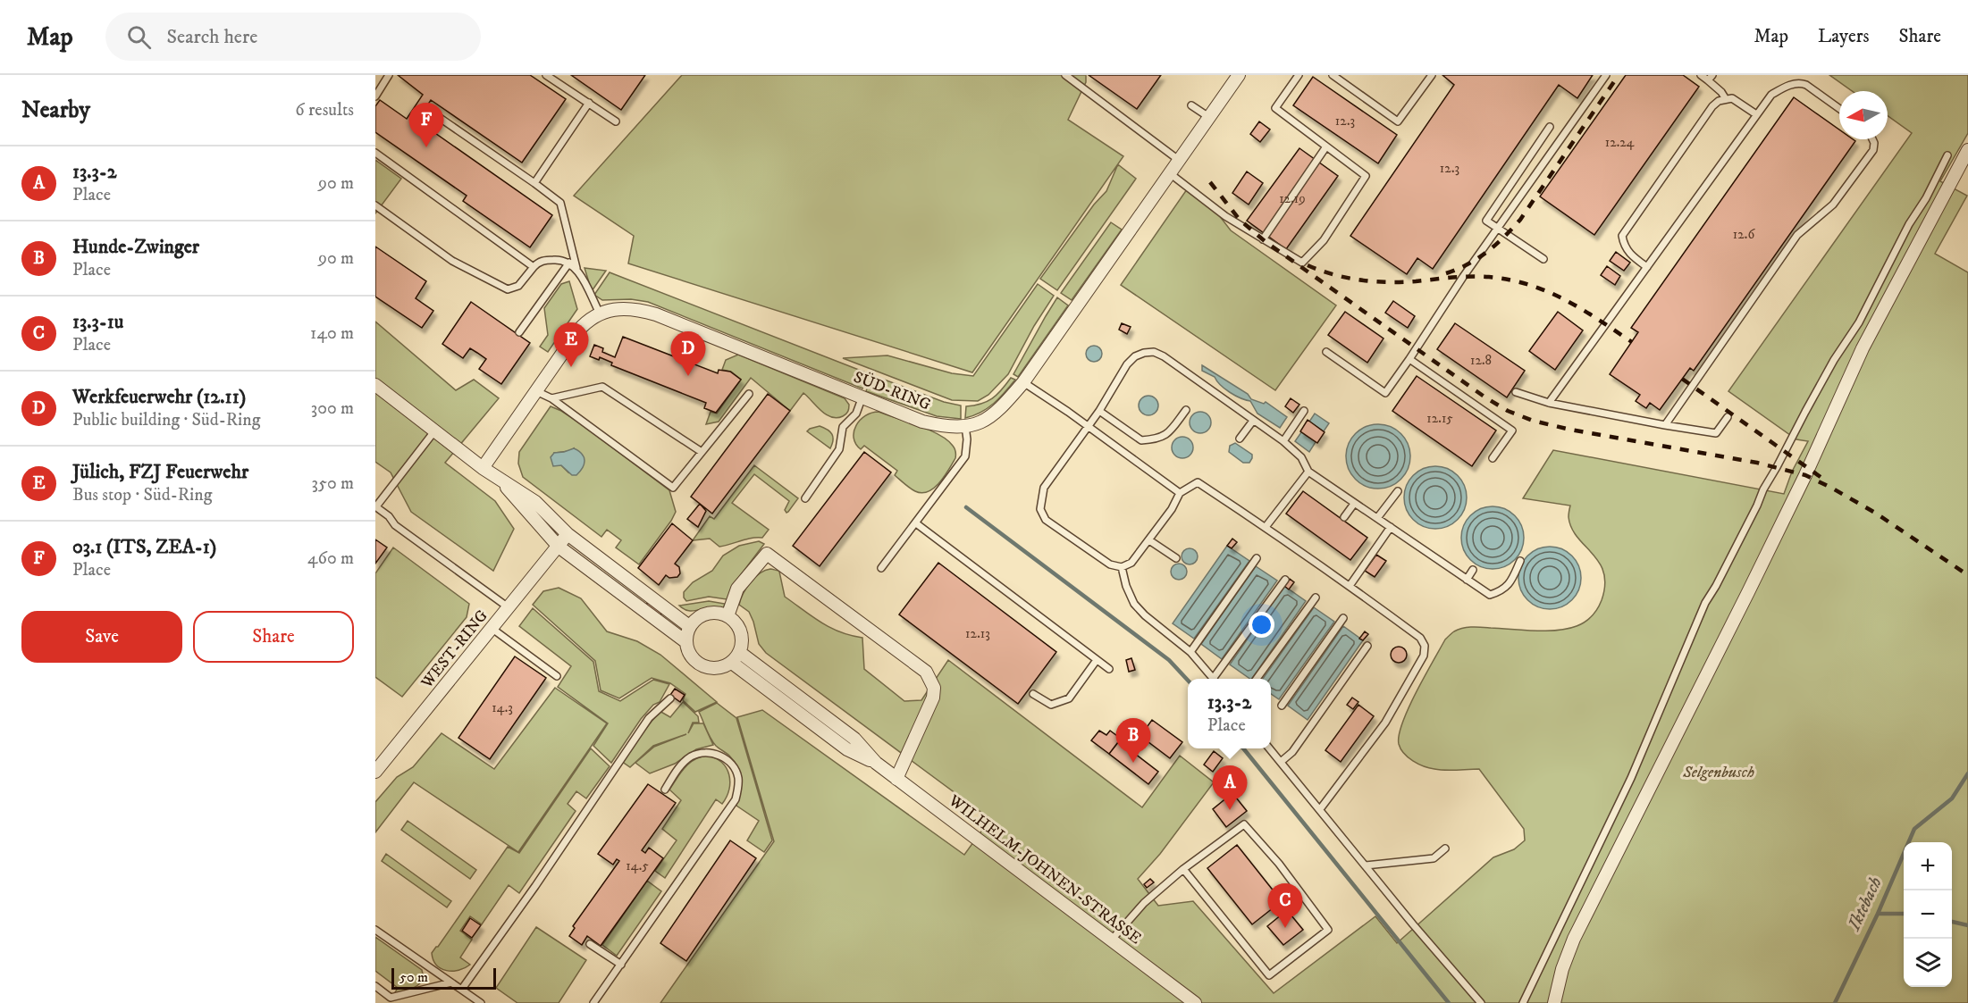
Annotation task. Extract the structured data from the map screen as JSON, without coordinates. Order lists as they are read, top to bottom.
{
  "streets": {
    "street": ["SÜD-RING", "WEST-RING", "WILHELM-JOHNEN-STRASSE"]
  },
  "water": ["Iktebach"],
  "parks": ["Selgenbusch"],
  "house_numbers": [
    "12.3",
    "12.24",
    "12.3",
    "12.19",
    "12.6",
    "12.8",
    "12.15",
    "12.13",
    "14.3",
    "14.5"
  ],
  "scale_bar": "50 m",
  "north": "left",
  "page": {
    "header": "Map",
    "search": "Search here",
    "nav": ["Map", "Layers", "Share"],
    "heading": ["Nearby", "6 results"],
    "pins": [
      "F",
      "E",
      "D",
      "B",
      "A",
      "C"
    ],
    "list": [
      {
        "mark": "A",
        "name": "13.3-2",
        "note": "Place",
        "value": "90 m"
      },
      {
        "mark": "B",
        "name": "Hunde-Zwinger",
        "note": "Place",
        "value": "90 m"
      },
      {
        "mark": "C",
        "name": "13.3-1u",
        "note": "Place",
        "value": "140 m"
      },
      {
        "mark": "D",
        "name": "Werkfeuerwehr (12.11)",
        "note": "Public building · Süd-Ring",
        "value": "300 m"
      },
      {
        "mark": "E",
        "name": "Jülich, FZJ Feuerwehr",
        "note": "Bus stop · Süd-Ring",
        "value": "350 m"
      },
      {
        "mark": "F",
        "name": "03.1 (ITS, ZEA-1)",
        "note": "Place",
        "value": "460 m"
      }
    ],
    "buttons": ["Save", "Share"],
    "popup": ["13.3-2", "Place"],
    "map_buttons": ["+", "−"],
    "scale": "50 m"
  }
}
